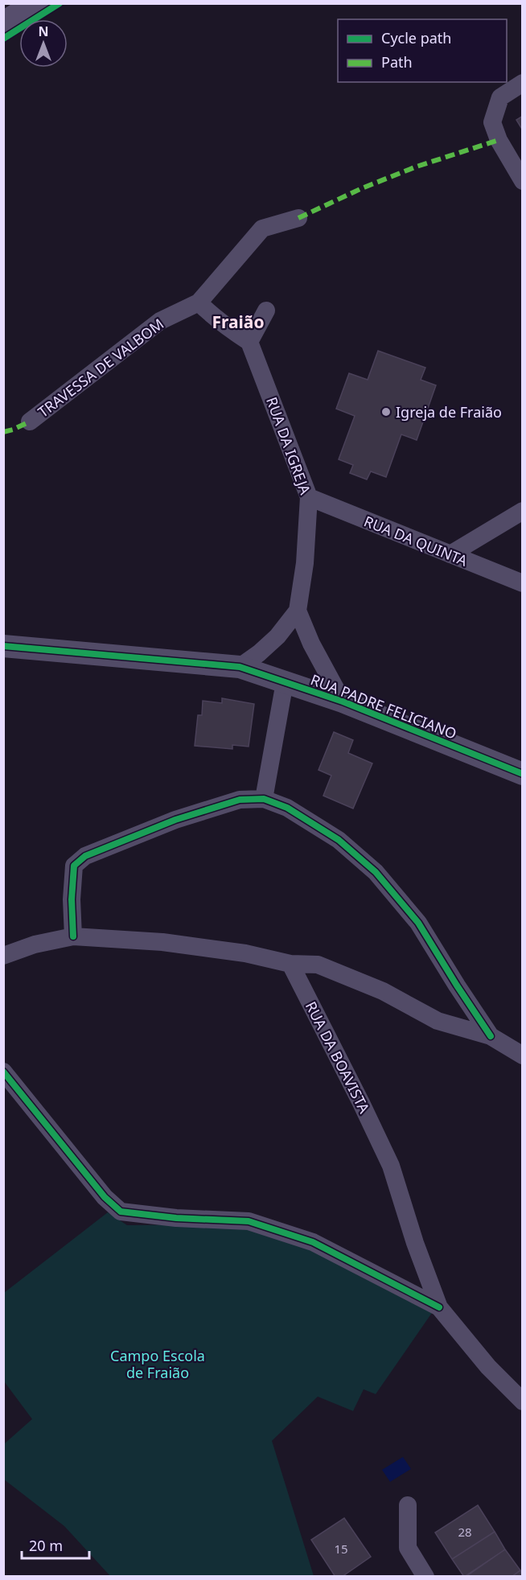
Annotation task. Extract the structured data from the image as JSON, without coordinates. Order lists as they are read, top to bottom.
{
  "streets": {
    "street": [
      "TRAVESSA DE VALBOM",
      "RUA DA IGREJA",
      "RUA DA QUINTA",
      "RUA PADRE FELICIANO",
      "RUA DA BOAVISTA"
    ]
  },
  "crossings": [
    ["RUA DA IGREJA", "RUA DA QUINTA"],
    ["RUA DA IGREJA", "RUA PADRE FELICIANO"]
  ],
  "districts": ["Fraião"],
  "parks": ["Campo Escola de Fraião"],
  "places": ["Igreja de Fraião"],
  "house_numbers": ["28", "15"],
  "legend": ["Cycle path", "Path"],
  "scale_bar": "20 m",
  "north": "top"
}
